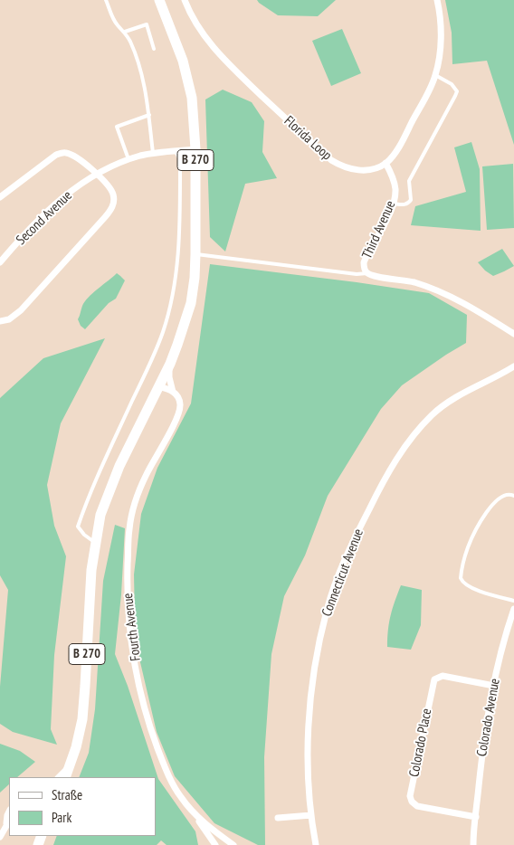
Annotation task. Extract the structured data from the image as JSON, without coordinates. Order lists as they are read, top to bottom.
{
  "streets": {
    "main road": ["B 270"],
    "street": [
      "Florida Loop",
      "Second Avenue",
      "Third Avenue",
      "Connecticut Avenue",
      "Fourth Avenue",
      "Colorado Avenue",
      "Colorado Place"
    ]
  },
  "crossings": [
    ["Florida Loop", "Third Avenue"],
    ["B 270", "Second Avenue"],
    ["B 270", "Fourth Avenue"],
    ["Colorado Avenue", "Colorado Place"]
  ],
  "legend": ["Straße", "Park"]
}
